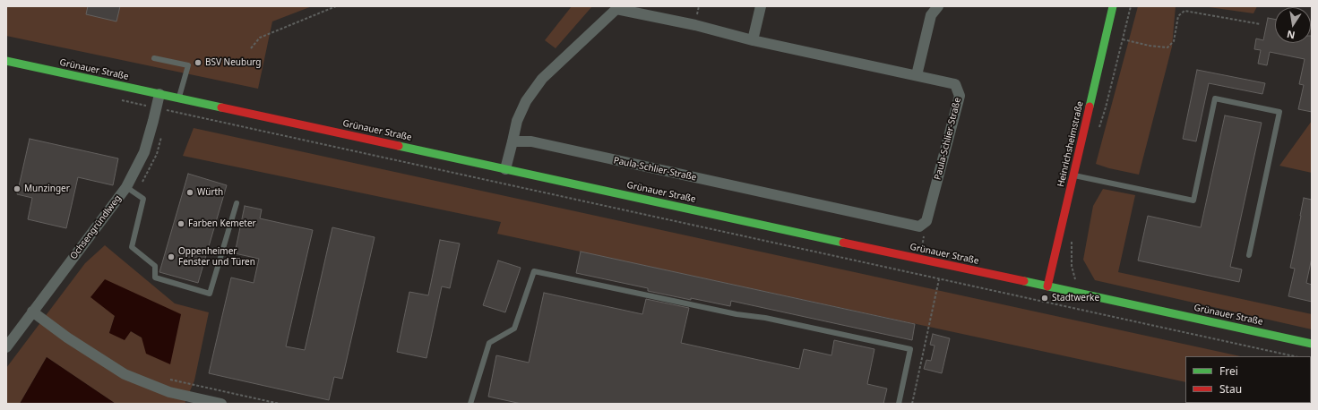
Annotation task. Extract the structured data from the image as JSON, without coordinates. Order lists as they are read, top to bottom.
{
  "streets": {
    "street": [
      "Grünauer Straße",
      "Paula-Schlier-Straße",
      "Heinrichsheimstraße",
      "Ochsengründlweg"
    ]
  },
  "crossings": [
    ["Grünauer Straße", "Paula-Schlier-Straße"],
    ["Grünauer Straße", "Heinrichsheimstraße"],
    ["Grünauer Straße", "Ochsengründlweg"]
  ],
  "places": [
    "BSV Neuburg",
    "Munzinger",
    "Würth",
    "Farben Kemeter",
    "Oppenheimer Fenster und Türen",
    "Stadtwerke"
  ],
  "legend": ["Frei", "Stau"],
  "north": "bottom"
}
